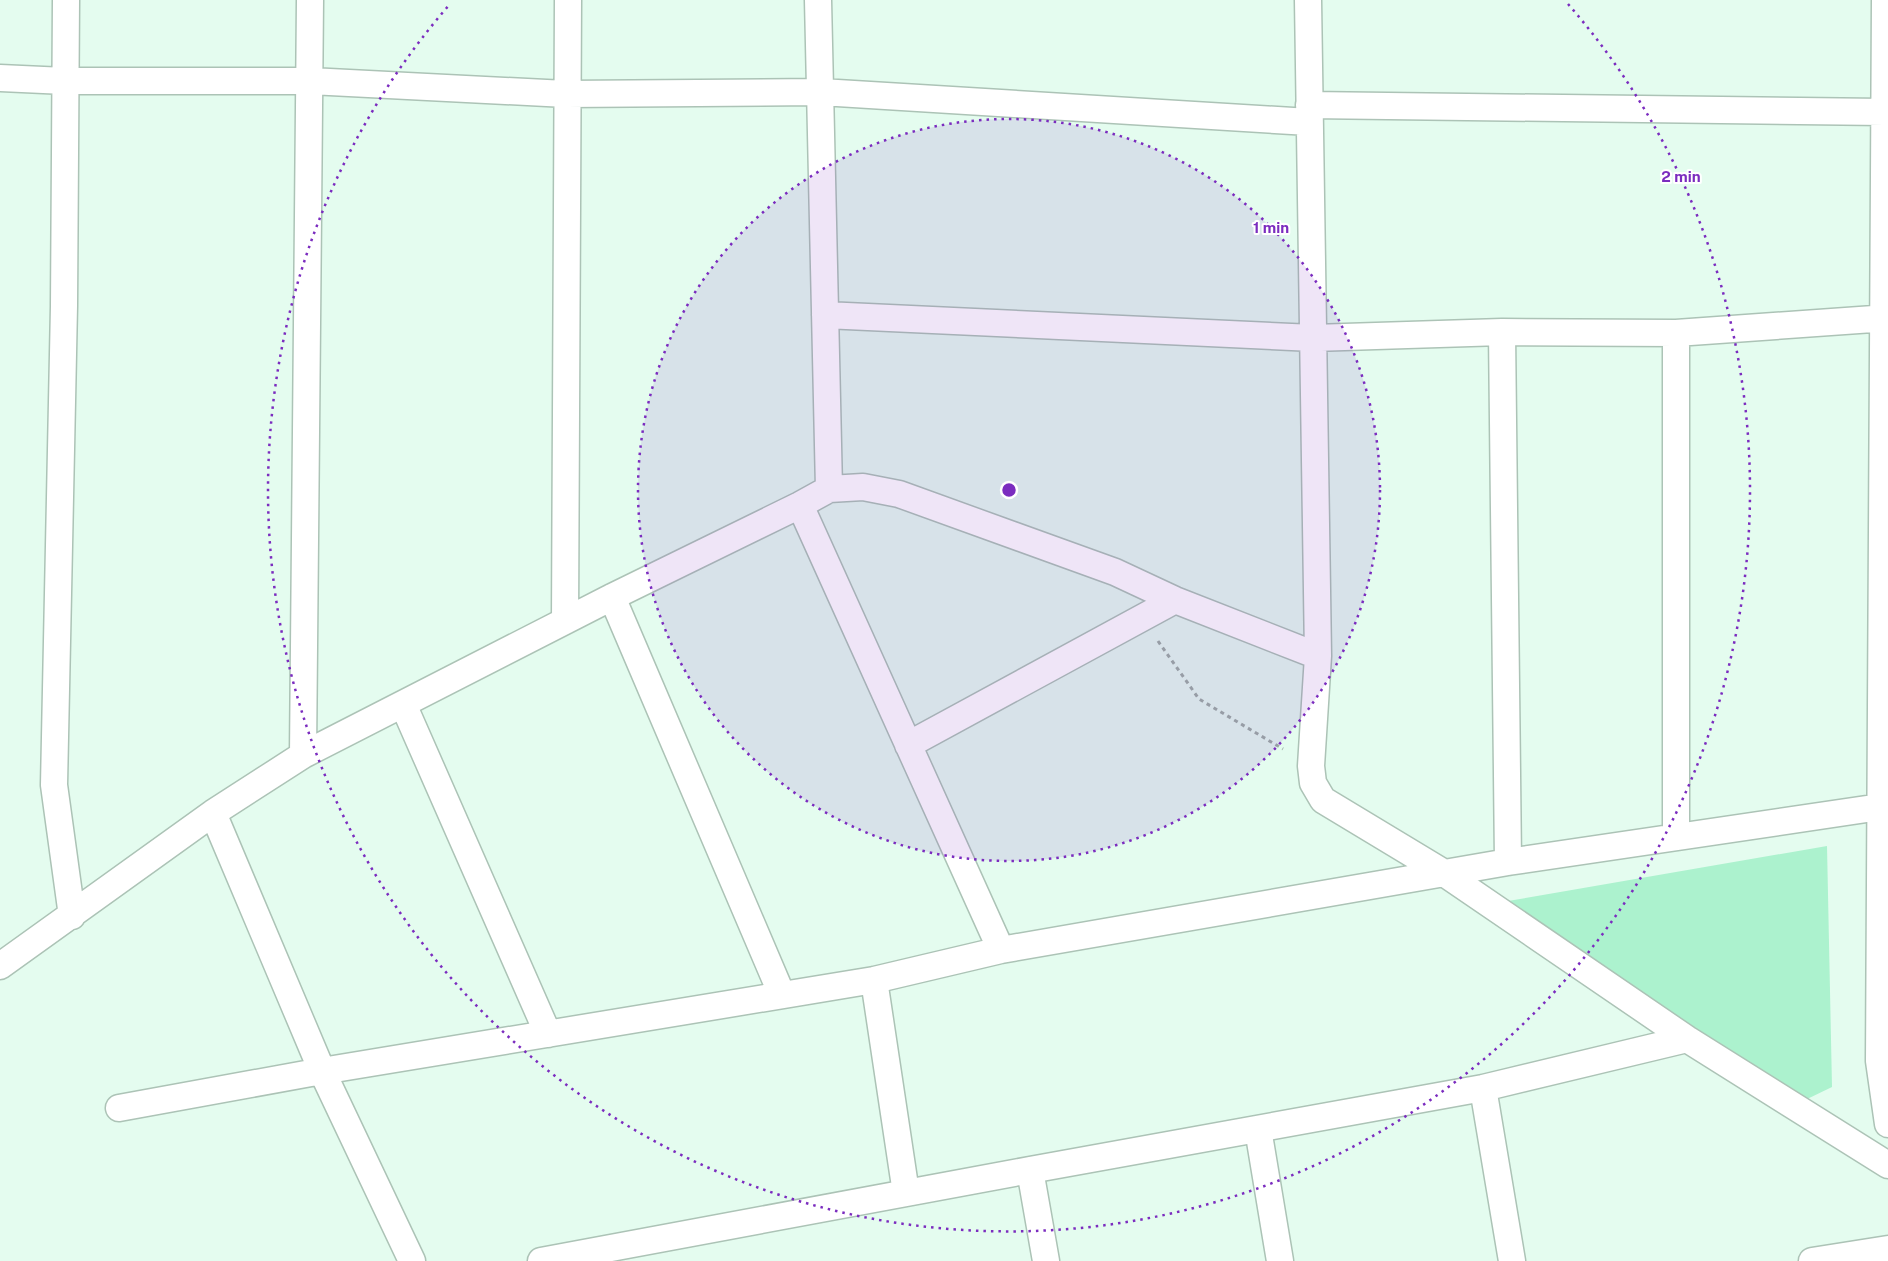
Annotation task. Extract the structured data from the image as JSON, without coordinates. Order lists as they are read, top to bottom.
{
  "rings": ["2 min", "1 min"]
}
